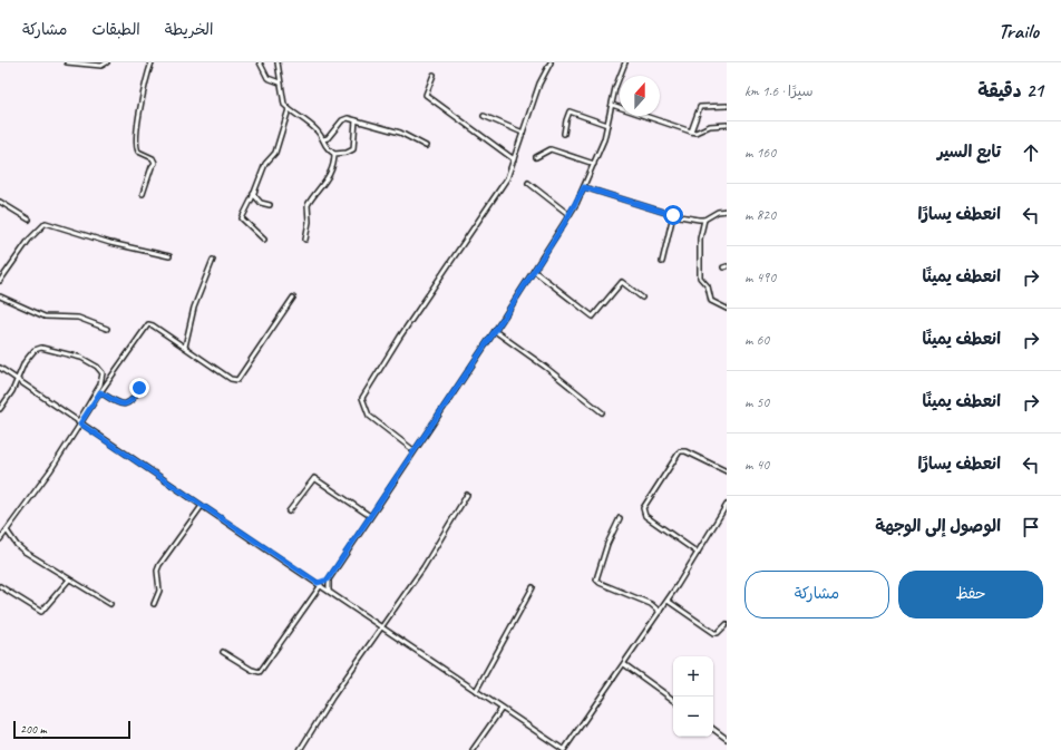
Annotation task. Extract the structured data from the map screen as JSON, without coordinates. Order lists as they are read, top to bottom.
{
  "scale_bar": "200 m",
  "north": "top",
  "page": {
    "header": "Trailo",
    "nav": ["الخريطة", "الطبقات", "مشاركة"],
    "heading": ["21 دقيقة", "سيرًا · 1.6 km"],
    "list": [
      ["تابع السير", "160 m"],
      ["انعطف يسارًا", "820 m"],
      ["انعطف يمينًا", "490 m"],
      ["انعطف يمينًا", "60 m"],
      ["انعطف يمينًا", "50 m"],
      ["انعطف يسارًا", "40 m"],
      "الوصول إلى الوجهة"
    ],
    "buttons": ["حفظ", "مشاركة"],
    "map_buttons": ["+", "−"],
    "scale": "200 m"
  }
}
